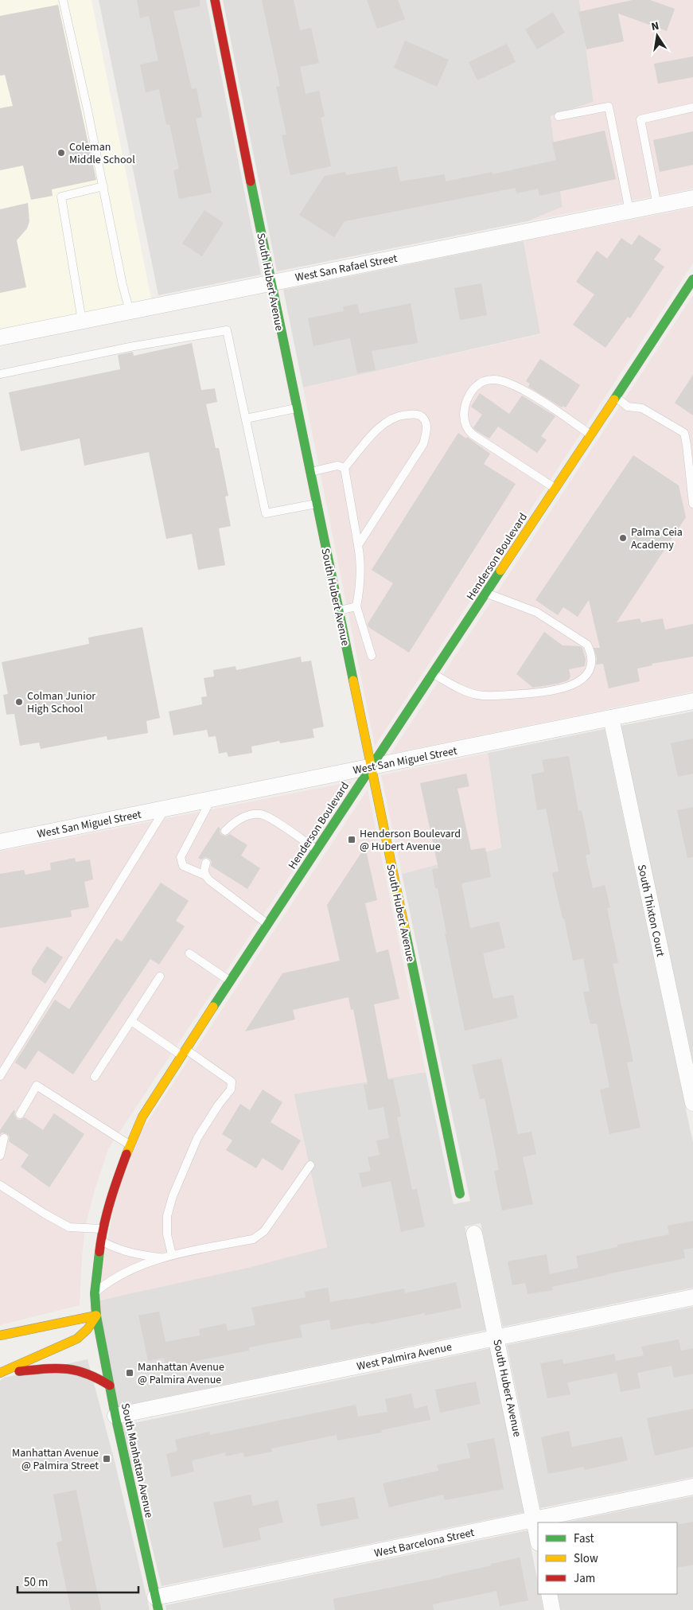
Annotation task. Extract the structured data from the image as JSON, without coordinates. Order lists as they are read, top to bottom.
{
  "streets": {
    "street": [
      "West San Rafael Street",
      "South Hubert Avenue",
      "Henderson Boulevard",
      "West San Miguel Street",
      "South Thixton Court",
      "West Palmira Avenue",
      "South Manhattan Avenue",
      "West Barcelona Street"
    ]
  },
  "crossings": [
    ["West San Rafael Street", "South Hubert Avenue"],
    ["South Hubert Avenue", "Henderson Boulevard"],
    ["South Hubert Avenue", "West San Miguel Street"],
    ["South Hubert Avenue", "West Palmira Avenue"],
    ["South Hubert Avenue", "West Barcelona Street"],
    ["Henderson Boulevard", "West San Miguel Street"],
    ["Henderson Boulevard", "South Manhattan Avenue"],
    ["West San Miguel Street", "South Thixton Court"],
    ["West Palmira Avenue", "South Manhattan Avenue"],
    ["South Manhattan Avenue", "West Barcelona Street"]
  ],
  "places": {
    "other": ["Coleman Middle School", "Palma Ceia Academy", "Colman Junior High School"],
    "transit": ["Henderson Boulevard @ Hubert Avenue", "Manhattan Avenue @ Palmira Avenue", "Manhattan Avenue @ Palmira Street"]
  },
  "legend": ["Fast", "Slow", "Jam"],
  "scale_bar": "50 m",
  "north": "top"
}
